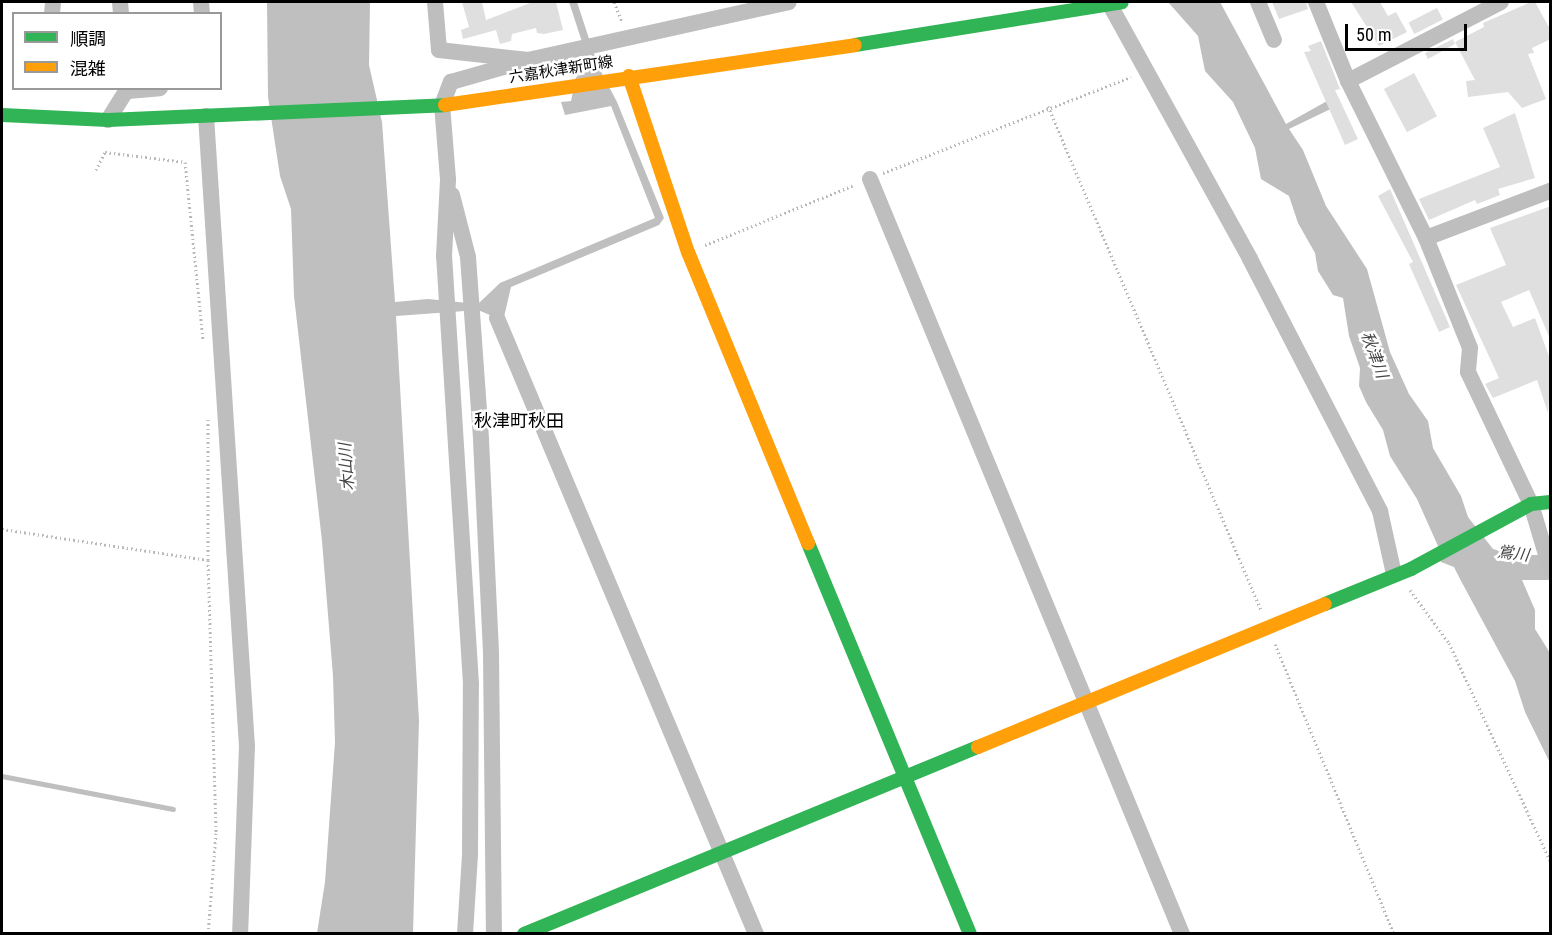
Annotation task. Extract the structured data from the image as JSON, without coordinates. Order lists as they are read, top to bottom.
{
  "streets": {
    "street": ["六嘉秋津新町線"]
  },
  "districts": ["秋津町秋田"],
  "water": ["秋津川", "木山川", "鴬川"],
  "legend": ["順調", "混雑"],
  "scale_bar": "50 m"
}
